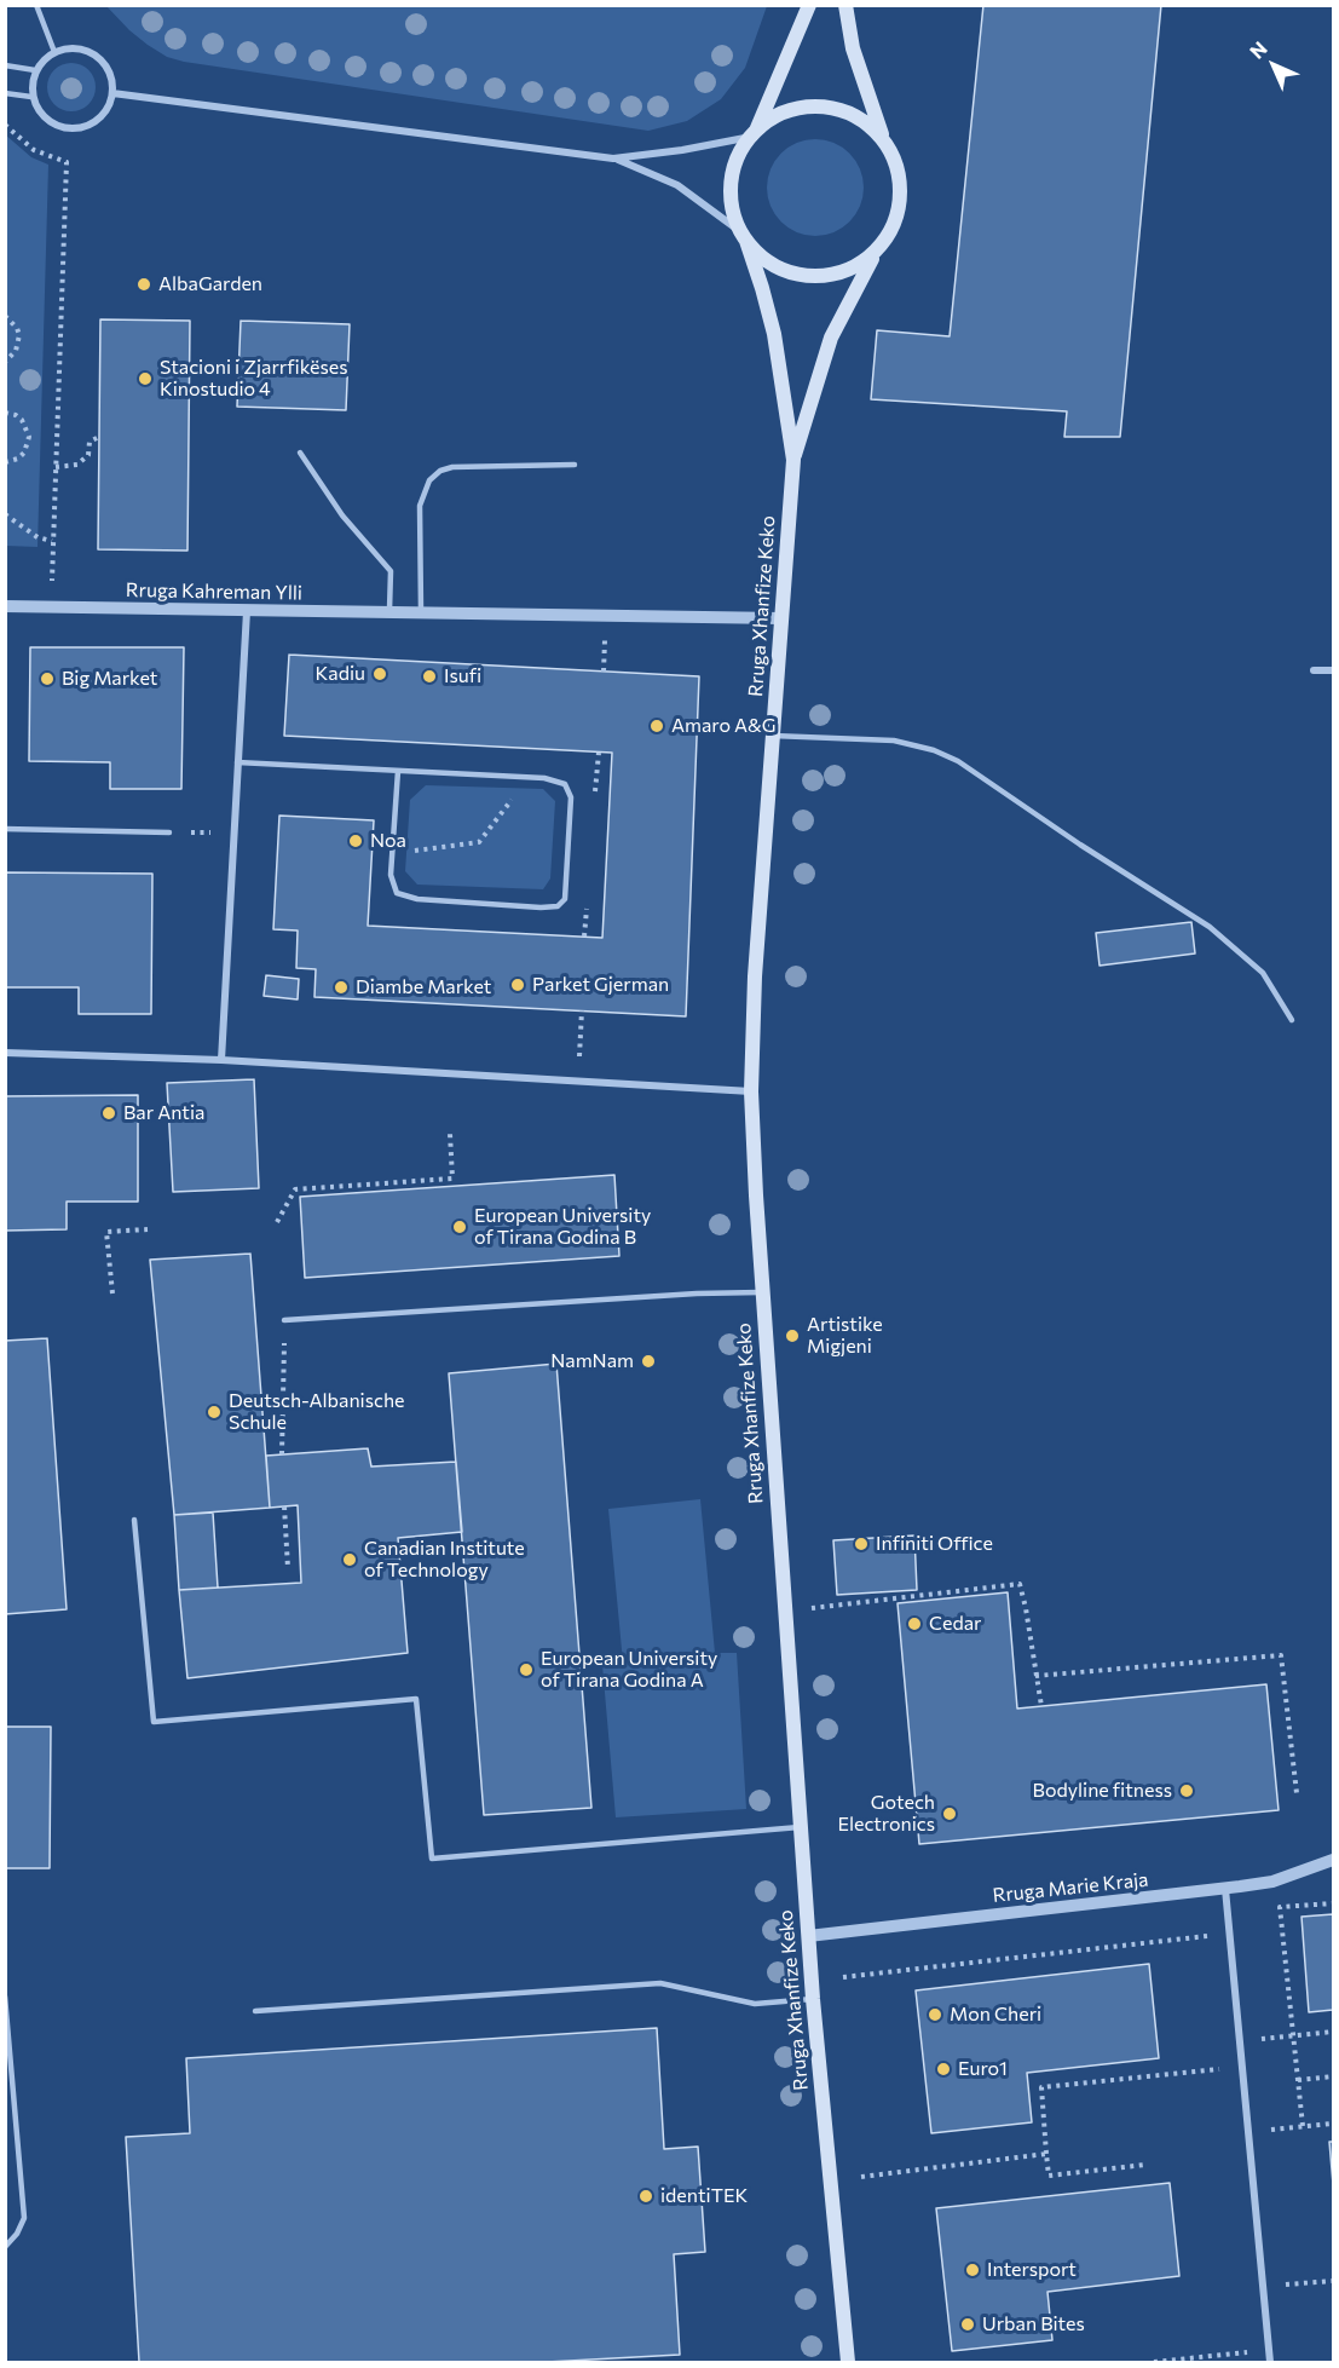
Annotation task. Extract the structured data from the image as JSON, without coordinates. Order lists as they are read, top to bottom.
{
  "streets": {
    "main road": ["Rruga Xhanfize Keko"],
    "street": ["Rruga Kahreman Ylli", "Rruga Marie Kraja"]
  },
  "crossings": [
    ["Rruga Kahreman Ylli", "Rruga Xhanfize Keko"],
    ["Rruga Xhanfize Keko", "Rruga Marie Kraja"]
  ],
  "places": [
    "AlbaGarden",
    "Stacioni i Zjarrfikëses Kinostudio 4",
    "Kadiu",
    "Isufi",
    "Big Market",
    "Amaro A&G",
    "Noa",
    "Parket Gjerman",
    "Diambe Market",
    "Bar Antia",
    "European University of Tirana Godina B",
    "Artistike Migjeni",
    "NamNam",
    "Deutsch-Albanische Schule",
    "Infiniti Office",
    "Canadian Institute of Technology",
    "Cedar",
    "European University of Tirana Godina A",
    "Bodyline fitness",
    "Gotech Electronics",
    "Mon Cheri",
    "Euro1",
    "identiTEK",
    "Intersport",
    "Urban Bites"
  ],
  "north": "top left"
}
